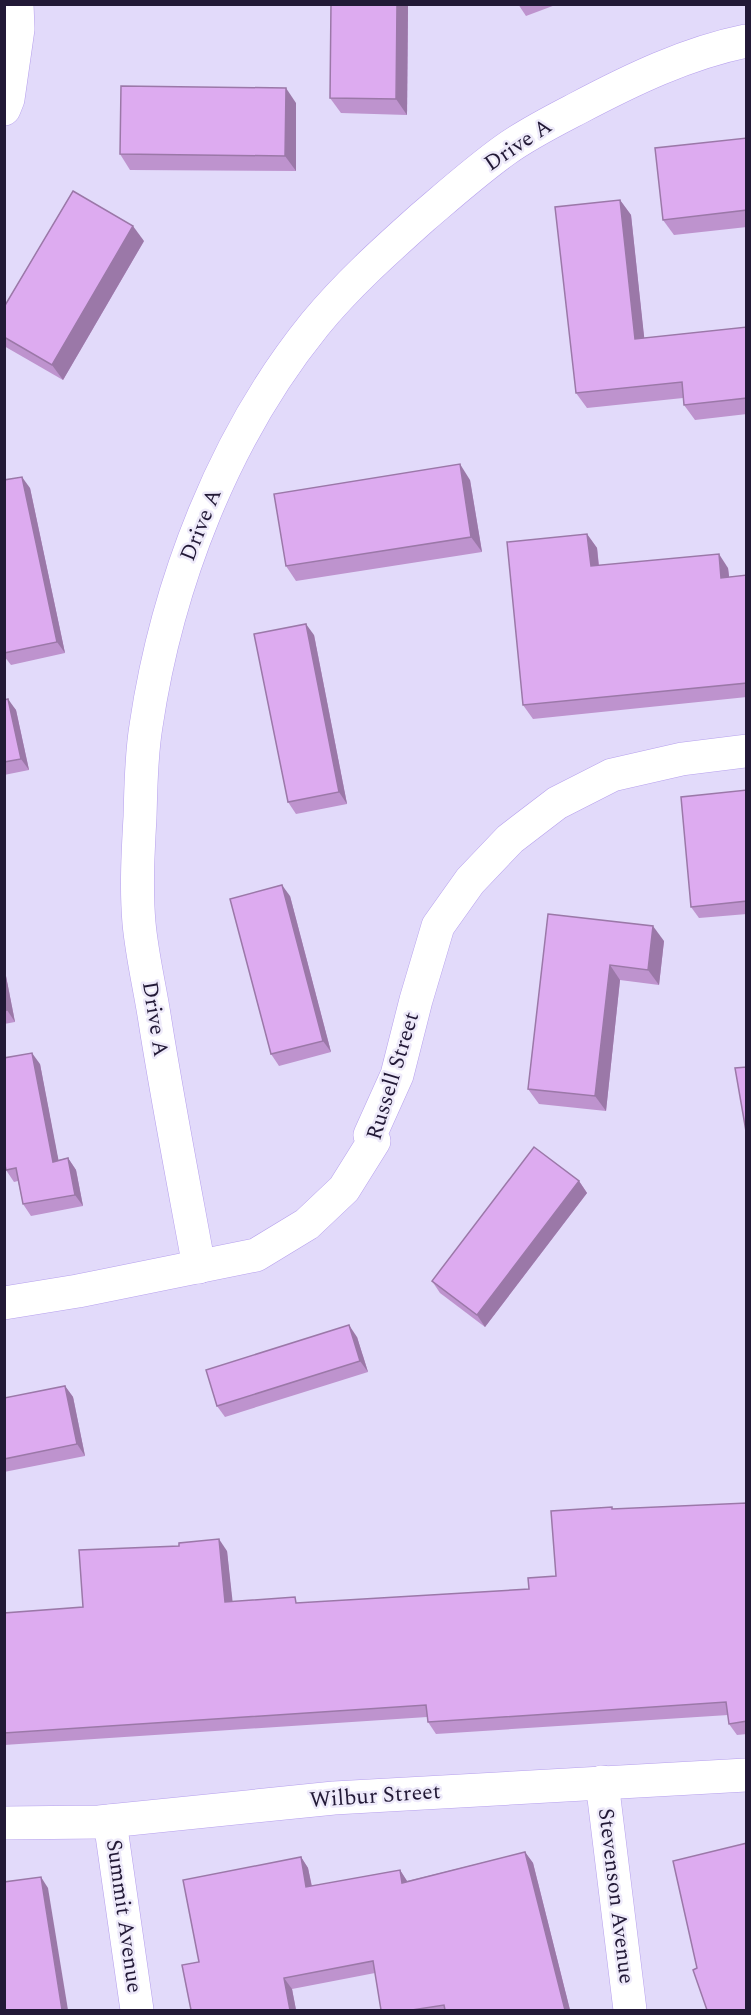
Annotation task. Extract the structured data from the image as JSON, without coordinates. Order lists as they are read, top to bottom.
{
  "streets": {
    "street": [
      "Drive A",
      "Russell Street",
      "Wilbur Street",
      "Stevenson Avenue",
      "Summit Avenue"
    ]
  },
  "crossings": [
    ["Drive A", "Russell Street"],
    ["Wilbur Street", "Stevenson Avenue"],
    ["Wilbur Street", "Summit Avenue"]
  ]
}
